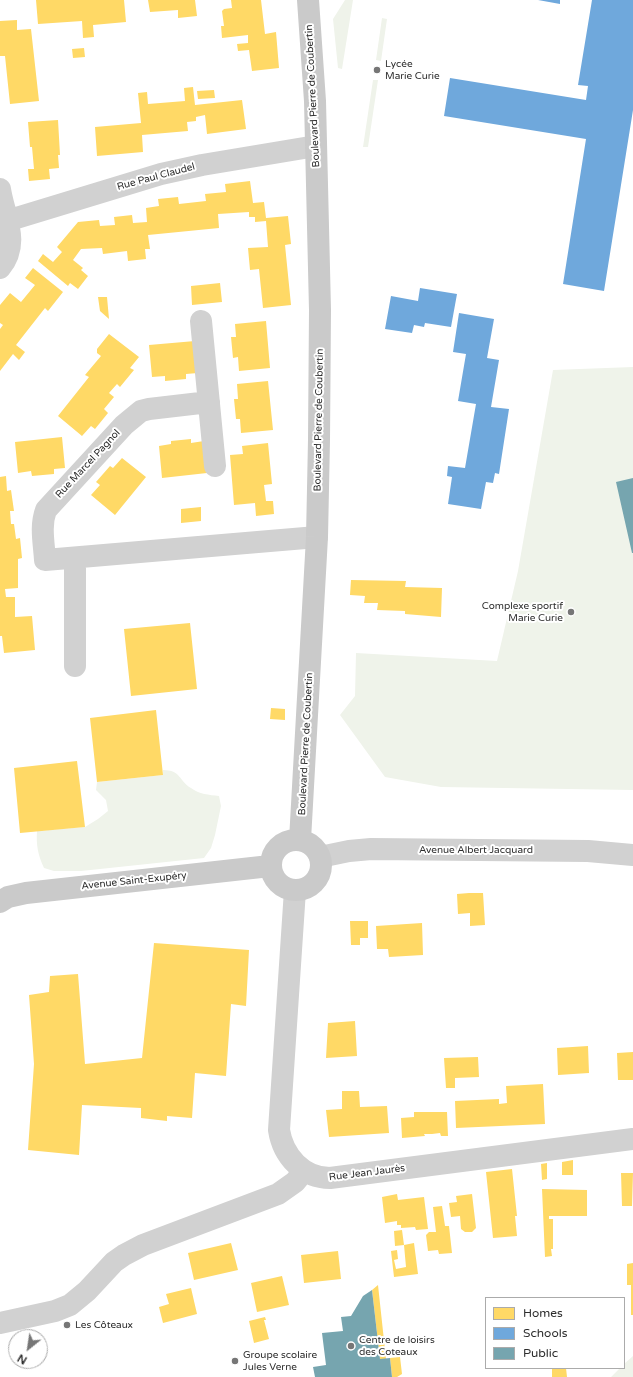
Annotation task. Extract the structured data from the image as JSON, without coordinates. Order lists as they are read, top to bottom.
{
  "streets": {
    "street": [
      "Boulevard Pierre de Coubertin",
      "Rue Paul Claudel",
      "Rue Marcel Pagnol",
      "Avenue Albert Jacquard",
      "Avenue Saint-Exupéry",
      "Rue Jean Jaurès"
    ]
  },
  "crossings": [
    ["Boulevard Pierre de Coubertin", "Rue Paul Claudel"],
    ["Boulevard Pierre de Coubertin", "Rue Marcel Pagnol"],
    ["Boulevard Pierre de Coubertin", "Avenue Albert Jacquard"],
    ["Boulevard Pierre de Coubertin", "Avenue Saint-Exupéry"],
    ["Avenue Albert Jacquard", "Avenue Saint-Exupéry"]
  ],
  "places": [
    "Lycée Marie Curie",
    "Complexe sportif Marie Curie",
    "Les Côteaux",
    "Centre de loisirs des Coteaux",
    "Groupe scolaire Jules Verne"
  ],
  "legend": ["Homes", "Schools", "Public"],
  "north": "bottom left"
}
